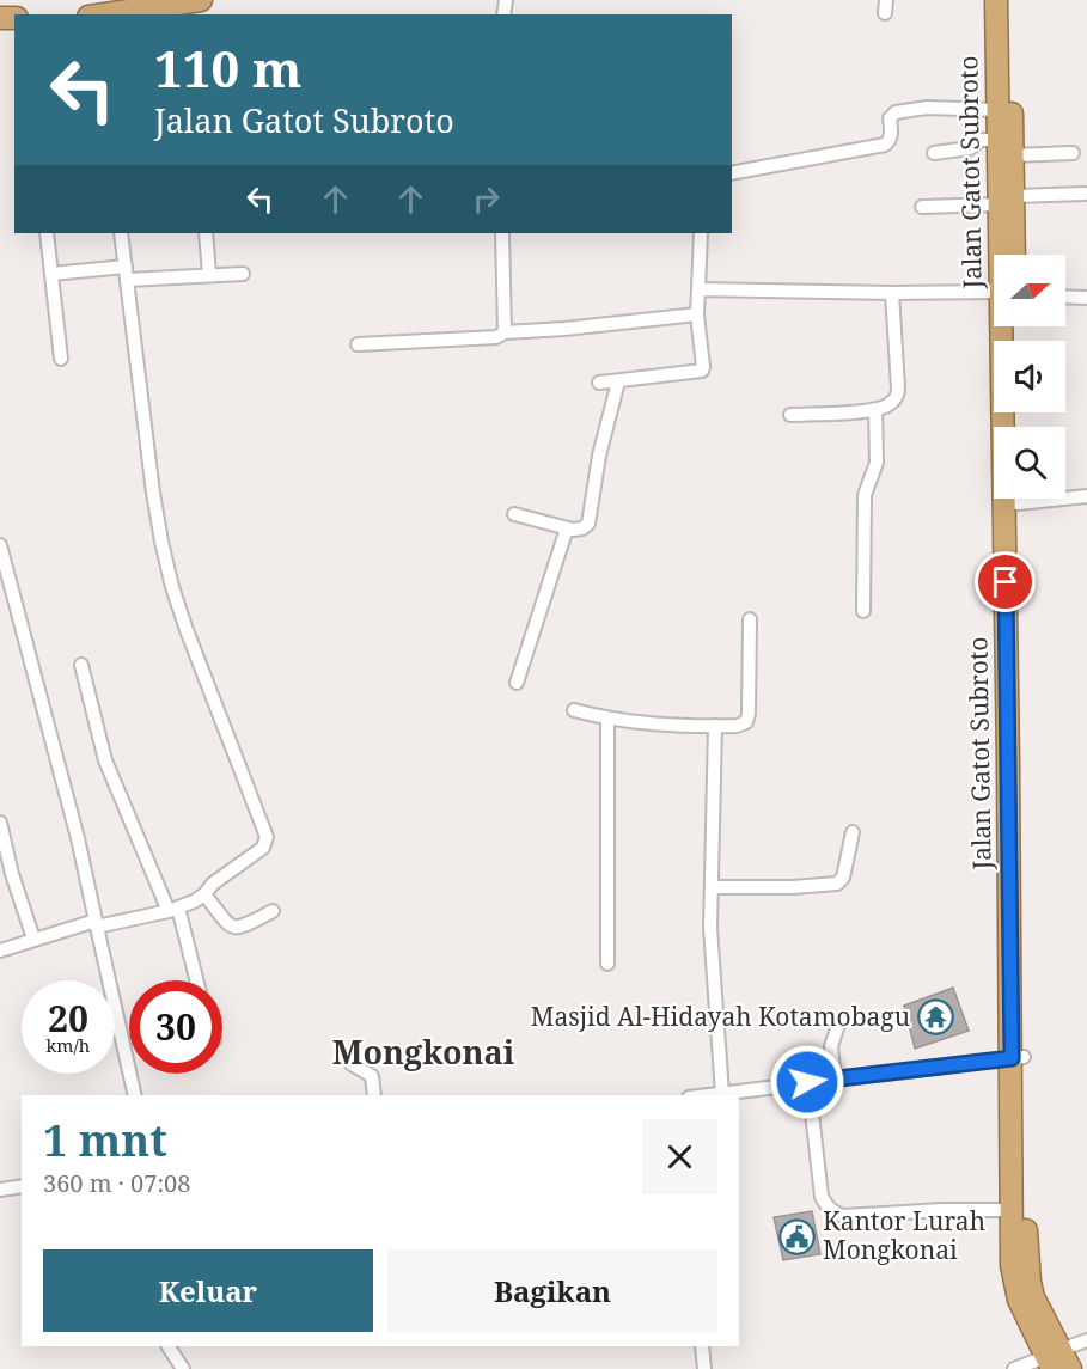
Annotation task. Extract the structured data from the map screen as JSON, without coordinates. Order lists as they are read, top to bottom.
{
  "streets": {
    "highway": ["Jalan Gatot Subroto"]
  },
  "districts": ["Mongkonai"],
  "places": {
    "temple": ["Masjid Al-Hidayah Kotamobagu"],
    "public building": ["Kantor Lurah Mongkonai"]
  },
  "north": "right",
  "page": {
    "turn": ["110 m", "Jalan Gatot Subroto"],
    "speed": "20 km/h",
    "limit": "30",
    "heading": ["1 mnt", "360 m · 07:08"],
    "buttons": ["Keluar", "Bagikan"]
  }
}
